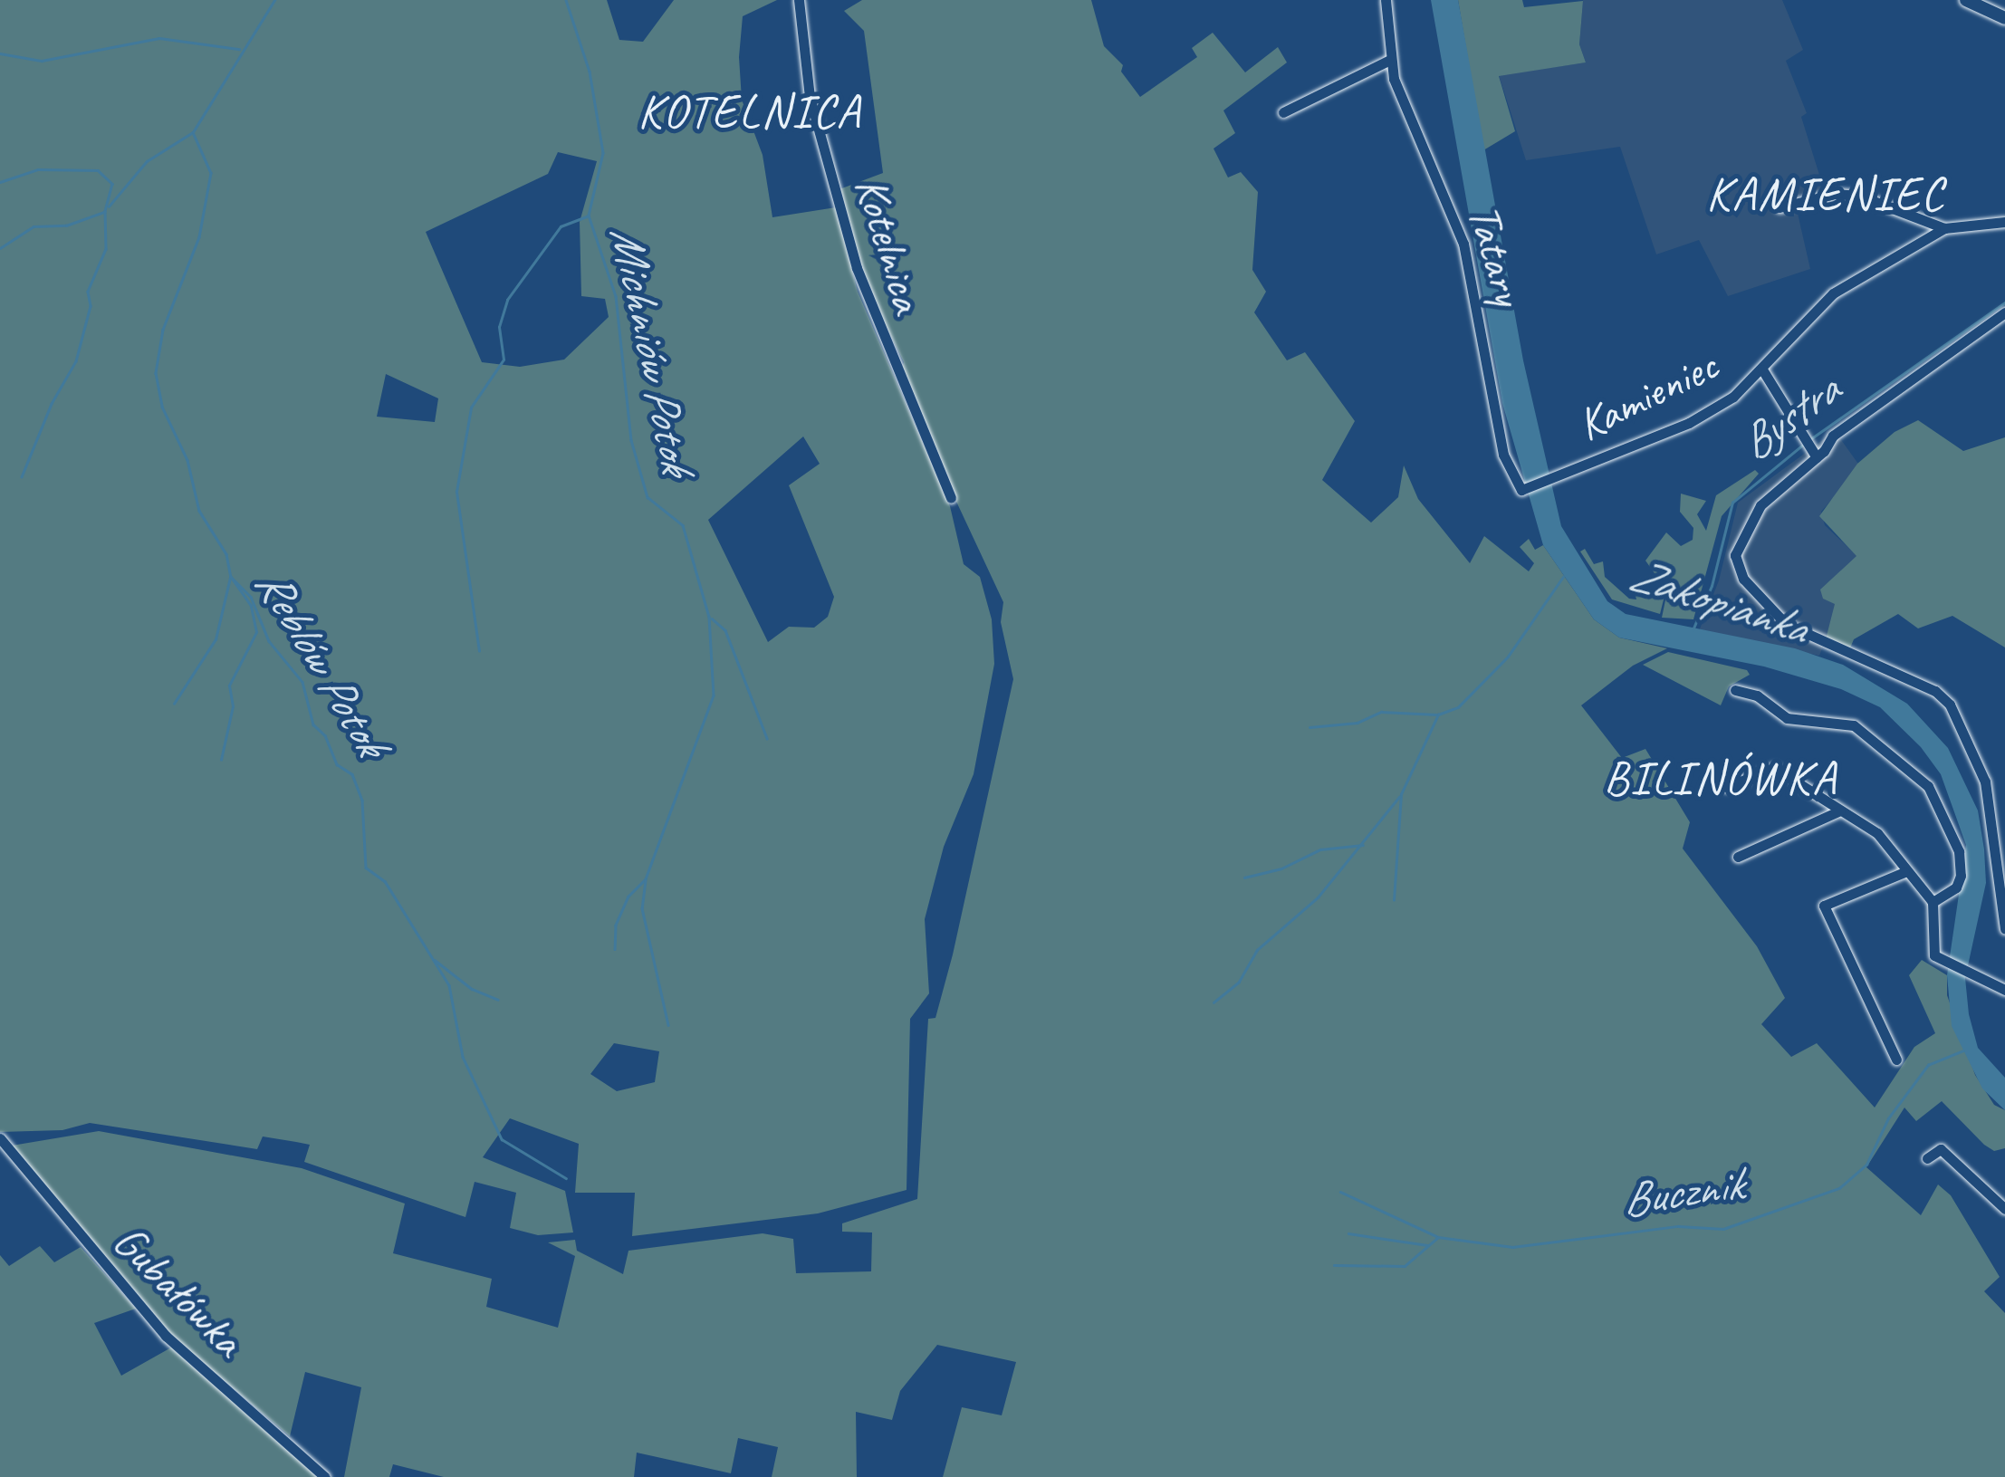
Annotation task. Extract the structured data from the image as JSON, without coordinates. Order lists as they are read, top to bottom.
{
  "streets": {
    "street": [
      "Kotelnica",
      "Tatary",
      "Kamieniec",
      "Gubałówka"
    ]
  },
  "crossings": [
    ["Tatary", "Kamieniec"]
  ],
  "districts": ["KOTELNICA", "KAMIENIEC", "BILINÓWKA"],
  "water": [
    "Michniów Potok",
    "Bystra",
    "Zakopianka",
    "Reblów Potok",
    "Bucznik"
  ]
}
